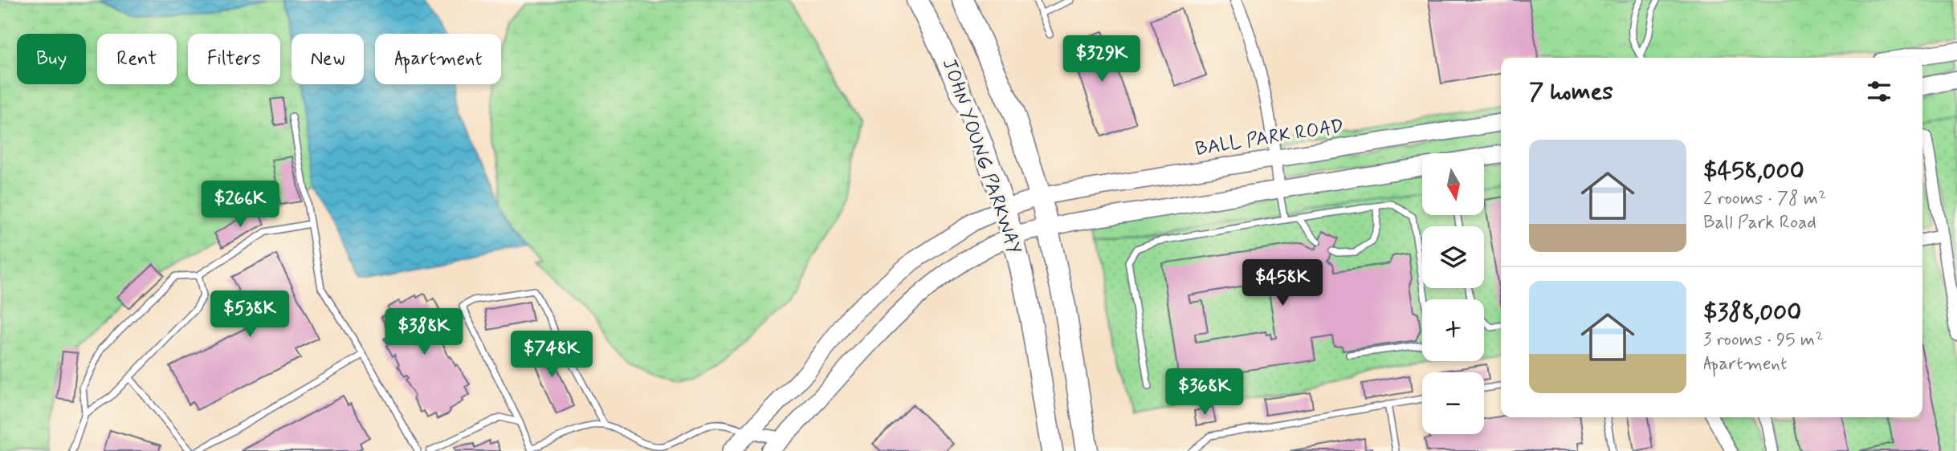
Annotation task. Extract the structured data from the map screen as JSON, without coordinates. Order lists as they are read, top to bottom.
{
  "streets": {
    "highway": ["JOHN YOUNG PARKWAY"],
    "street": ["BALL PARK ROAD"]
  },
  "crossings": [
    ["BALL PARK ROAD", "JOHN YOUNG PARKWAY"]
  ],
  "north": "bottom",
  "page": {
    "chip": [
      "Buy",
      "Rent",
      "Filters",
      "New",
      "Apartment"
    ],
    "price": [
      "$329K",
      "$266K",
      "$458K",
      "$538K",
      "$388K",
      "$748K",
      "$368K"
    ],
    "heading": "7 homes",
    "list": [
      {
        "name": "$458,000",
        "note": "2 rooms · 78 m² · Ball Park Road"
      },
      {
        "name": "$388,000",
        "note": "3 rooms · 95 m² · Apartment"
      }
    ],
    "map_buttons": ["+", "−"]
  }
}
